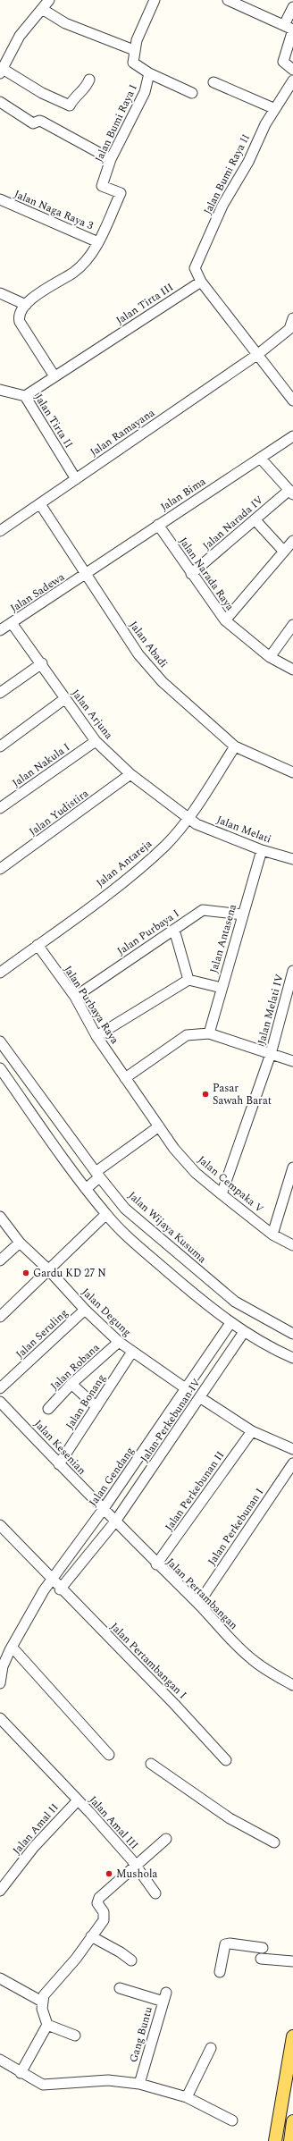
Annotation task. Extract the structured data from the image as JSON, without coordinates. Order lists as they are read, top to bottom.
{
  "streets": {
    "street": [
      "Jalan Bumi Raya I",
      "Jalan Bumi Raya II",
      "Jalan Naga Raya 3",
      "Jalan Tirta III",
      "Jalan Tirta II",
      "Jalan Ramayana",
      "Jalan Bima",
      "Jalan Narada IV",
      "Jalan Narada Raya",
      "Jalan Sadewa",
      "Jalan Abadi",
      "Jalan Arjuna",
      "Jalan Nakula I",
      "Jalan Yudistira",
      "Jalan Melati",
      "Jalan Antareja",
      "Jalan Purbaya I",
      "Jalan Antasena",
      "Jalan Purbaya Raya",
      "Jalan Melati IV",
      "Jalan Cempaka V",
      "Jalan Wijaya Kusuma",
      "Jalan Degung",
      "Jalan Seruling",
      "Jalan Robana",
      "Jalan Bonang",
      "Jalan Perkebunan IV",
      "Jalan Kesenian",
      "Jalan Gendang",
      "Jalan Perkebunan II",
      "Jalan Perkebunan I",
      "Jalan Pertambangan",
      "Jalan Pertambangan I",
      "Jalan Amal III",
      "Jalan Amal II",
      "Gang Buntu"
    ]
  },
  "crossings": [
    ["Jalan Bumi Raya I", "Jalan Naga Raya 3"],
    ["Jalan Bumi Raya II", "Jalan Tirta III"],
    ["Jalan Tirta III", "Jalan Tirta II"],
    ["Jalan Tirta II", "Jalan Ramayana"],
    ["Jalan Ramayana", "Jalan Abadi"],
    ["Jalan Bima", "Jalan Narada Raya"],
    ["Jalan Bima", "Jalan Sadewa"],
    ["Jalan Bima", "Jalan Abadi"],
    ["Jalan Narada IV", "Jalan Narada Raya"],
    ["Jalan Sadewa", "Jalan Abadi"],
    ["Jalan Sadewa", "Jalan Arjuna"],
    ["Jalan Abadi", "Jalan Antareja"],
    ["Jalan Arjuna", "Jalan Nakula I"],
    ["Jalan Arjuna", "Jalan Yudistira"],
    ["Jalan Arjuna", "Jalan Melati"],
    ["Jalan Arjuna", "Jalan Antareja"],
    ["Jalan Melati", "Jalan Antareja"],
    ["Jalan Melati", "Jalan Antasena"],
    ["Jalan Antareja", "Jalan Purbaya Raya"],
    ["Jalan Purbaya I", "Jalan Antasena"],
    ["Jalan Purbaya I", "Jalan Purbaya Raya"],
    ["Jalan Purbaya Raya", "Jalan Cempaka V"],
    ["Jalan Melati IV", "Jalan Cempaka V"],
    ["Jalan Degung", "Jalan Seruling"],
    ["Jalan Degung", "Jalan Robana"],
    ["Jalan Degung", "Jalan Bonang"],
    ["Jalan Degung", "Jalan Gendang"],
    ["Jalan Bonang", "Jalan Kesenian"],
    ["Jalan Perkebunan IV", "Jalan Pertambangan"],
    ["Jalan Kesenian", "Jalan Gendang"],
    ["Jalan Kesenian", "Jalan Pertambangan"],
    ["Jalan Gendang", "Jalan Pertambangan"],
    ["Jalan Gendang", "Jalan Pertambangan I"],
    ["Jalan Perkebunan II", "Jalan Pertambangan"],
    ["Jalan Perkebunan I", "Jalan Pertambangan"],
    ["Jalan Amal III", "Jalan Amal II"]
  ],
  "places": ["Pasar Sawah Barat", "Gardu KD 27 N", "Mushola"]
}
